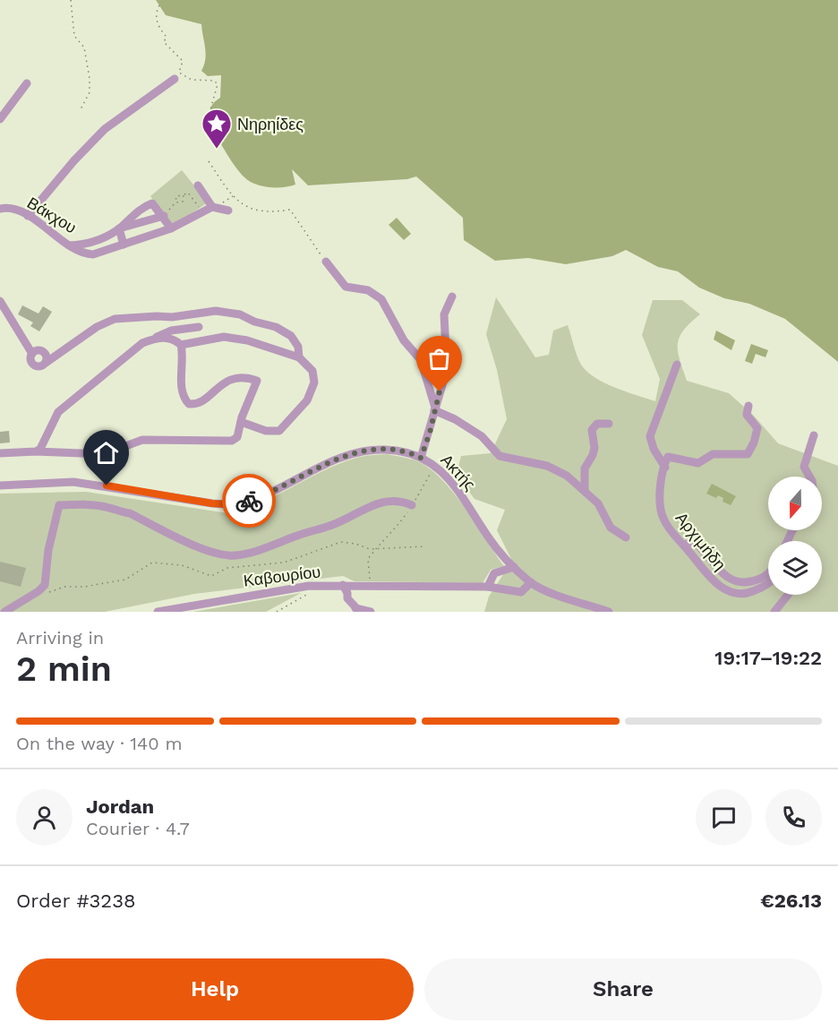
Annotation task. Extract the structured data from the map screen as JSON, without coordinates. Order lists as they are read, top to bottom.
{
  "streets": {
    "street": [
      "Βάκχου",
      "Ακτής",
      "Αρχιμήδη",
      "Καβουρίου"
    ]
  },
  "crossings": [
    ["Ακτής", "Καβουρίου"]
  ],
  "places": {
    "place": ["Νηρηίδες"]
  },
  "north": "bottom",
  "page": {
    "heading": ["2 min", "Arriving in", "19:17–19:22"],
    "panel": [
      "Jordan",
      "Courier · 4.7",
      "Order #3238",
      "€26.13"
    ],
    "bar": "On the way · 140 m",
    "buttons": ["Help", "Share"]
  }
}
